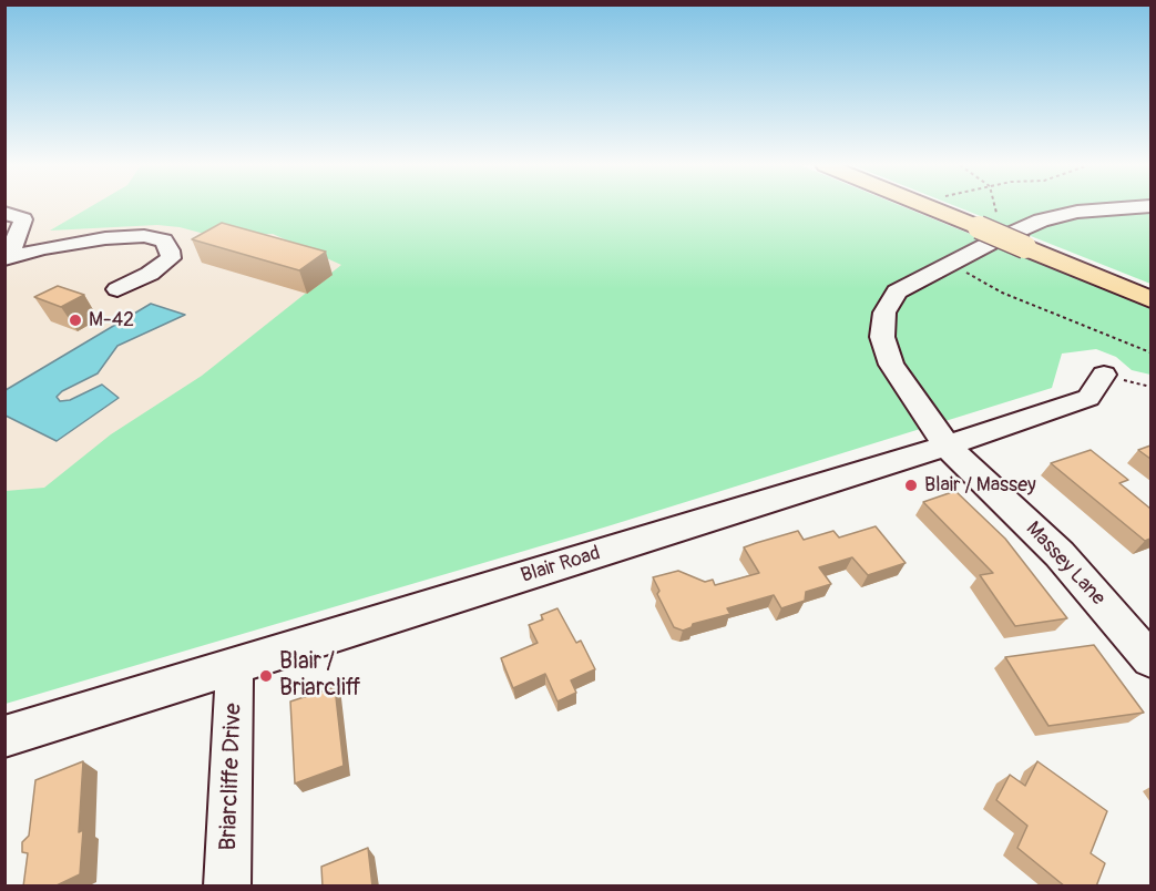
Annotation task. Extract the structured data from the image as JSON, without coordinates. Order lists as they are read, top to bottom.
{
  "streets": {
    "street": ["Massey Lane", "Blair Road", "Briarcliffe Drive"]
  },
  "crossings": [
    ["Massey Lane", "Blair Road"],
    ["Blair Road", "Briarcliffe Drive"]
  ],
  "places": ["M-42", "Blair / Massey", "Blair / Briarcliff"]
}
